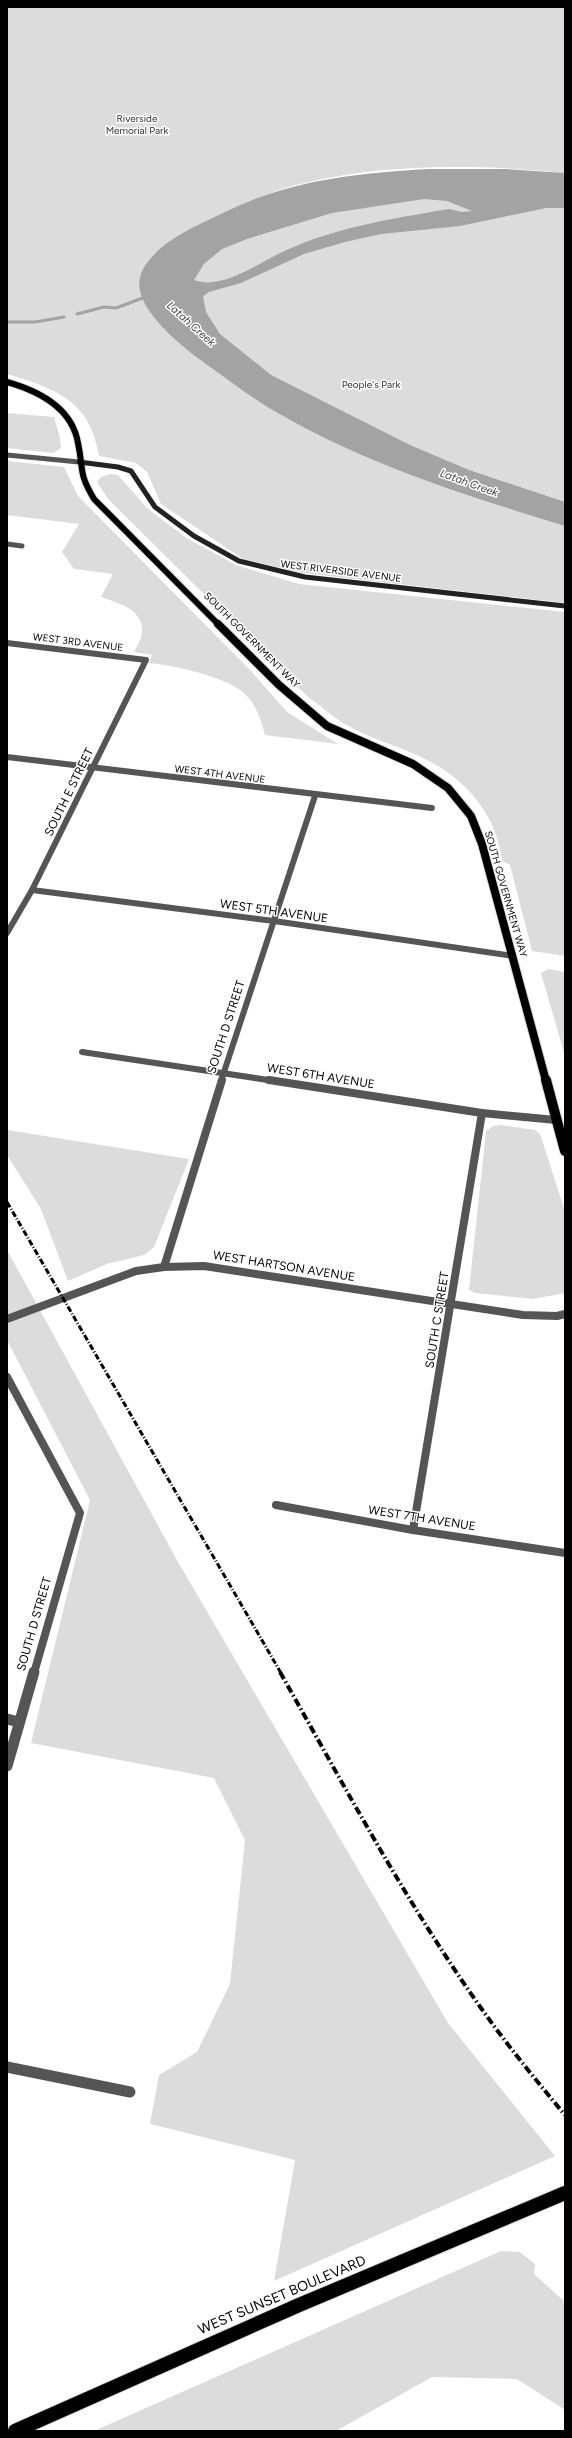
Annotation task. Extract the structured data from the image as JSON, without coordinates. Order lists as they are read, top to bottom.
{
  "streets": {
    "main road": ["WEST RIVERSIDE AVENUE", "SOUTH GOVERNMENT WAY", "WEST SUNSET BOULEVARD"],
    "street": [
      "WEST 3RD AVENUE",
      "WEST 4TH AVENUE",
      "SOUTH E STREET",
      "WEST 5TH AVENUE",
      "SOUTH D STREET",
      "WEST 6TH AVENUE",
      "WEST HARTSON AVENUE",
      "SOUTH C STREET",
      "WEST 7TH AVENUE"
    ]
  },
  "crossings": [
    ["WEST RIVERSIDE AVENUE", "SOUTH GOVERNMENT WAY"],
    ["SOUTH GOVERNMENT WAY", "WEST 5TH AVENUE"],
    ["SOUTH GOVERNMENT WAY", "WEST 6TH AVENUE"],
    ["WEST 3RD AVENUE", "SOUTH E STREET"],
    ["WEST 4TH AVENUE", "SOUTH E STREET"],
    ["WEST 4TH AVENUE", "SOUTH D STREET"],
    ["SOUTH E STREET", "WEST 5TH AVENUE"],
    ["WEST 5TH AVENUE", "SOUTH D STREET"],
    ["SOUTH D STREET", "WEST 6TH AVENUE"],
    ["SOUTH D STREET", "WEST HARTSON AVENUE"],
    ["WEST 6TH AVENUE", "SOUTH C STREET"],
    ["WEST HARTSON AVENUE", "SOUTH C STREET"],
    ["SOUTH C STREET", "WEST 7TH AVENUE"]
  ],
  "water": ["Latah Creek"],
  "parks": ["Riverside Memorial Park", "People's Park"]
}
